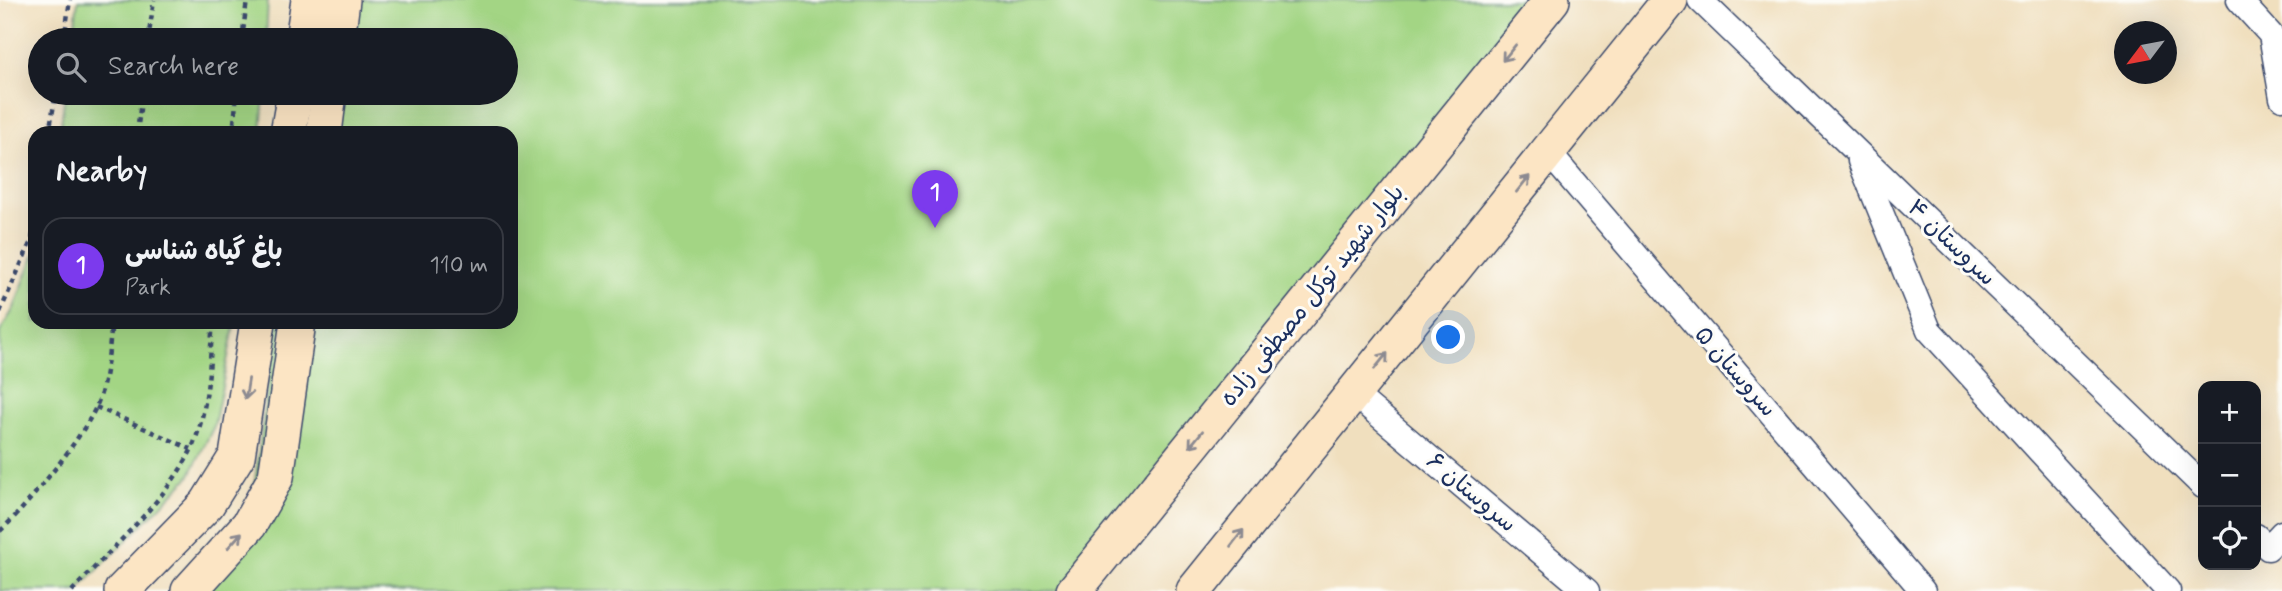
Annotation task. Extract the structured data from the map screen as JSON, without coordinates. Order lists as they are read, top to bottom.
{
  "streets": {
    "main road": ["بلوار شهید توکل مصطفی زاده"],
    "street": ["سروستان ۴", "سروستان ۵", "سروستان ۶"]
  },
  "north": "bottom left",
  "page": {
    "search": "Search here",
    "heading": "Nearby",
    "pins": "1",
    "list": [
      {
        "mark": "1",
        "name": "باغ گیاه شناسی",
        "note": "Park",
        "value": "110 m"
      }
    ],
    "map_buttons": ["+", "−"]
  }
}
